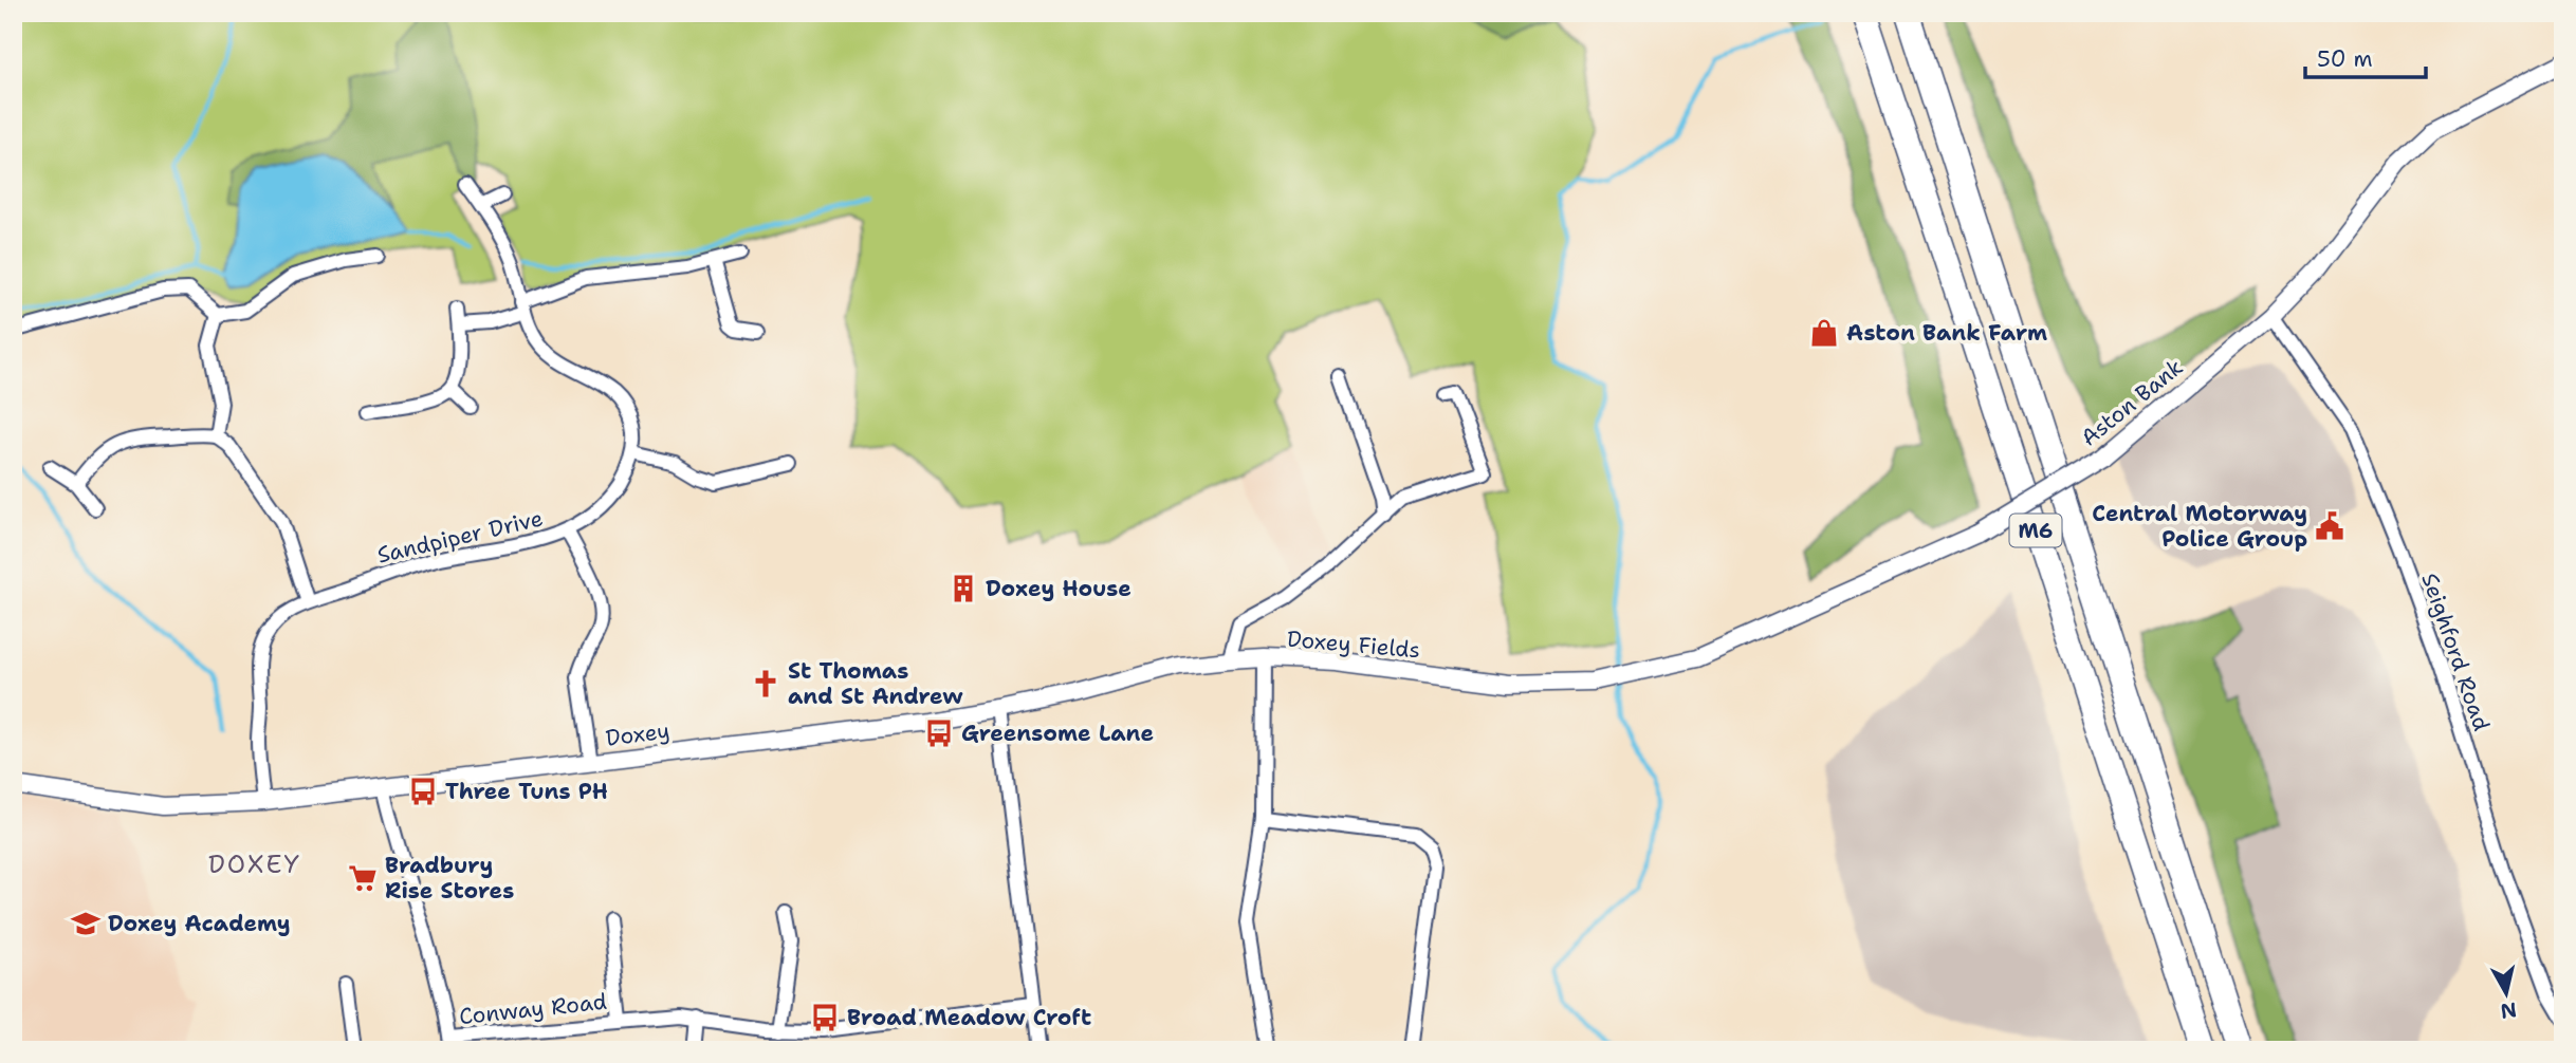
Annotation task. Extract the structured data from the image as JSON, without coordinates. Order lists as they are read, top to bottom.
{
  "streets": {
    "highway": ["M6"],
    "street": [
      "Aston Bank",
      "Sandpiper Drive",
      "Doxey Fields",
      "Seighford Road",
      "Doxey",
      "Conway Road"
    ]
  },
  "crossings": [
    ["Aston Bank", "Doxey Fields"],
    ["Aston Bank", "Seighford Road"],
    ["Sandpiper Drive", "Doxey"],
    ["Doxey Fields", "Doxey"]
  ],
  "districts": ["DOXEY"],
  "places": {
    "shop": ["Aston Bank Farm"],
    "public building": ["Central Motorway Police Group"],
    "building": ["Doxey House"],
    "church": ["St Thomas and St Andrew"],
    "bus stop": ["Greensome Lane", "Three Tuns PH", "Broad Meadow Croft"],
    "supermarket": ["Bradbury Rise Stores"],
    "school or university": ["Doxey Academy"]
  },
  "scale_bar": "50 m",
  "north": "bottom"
}
